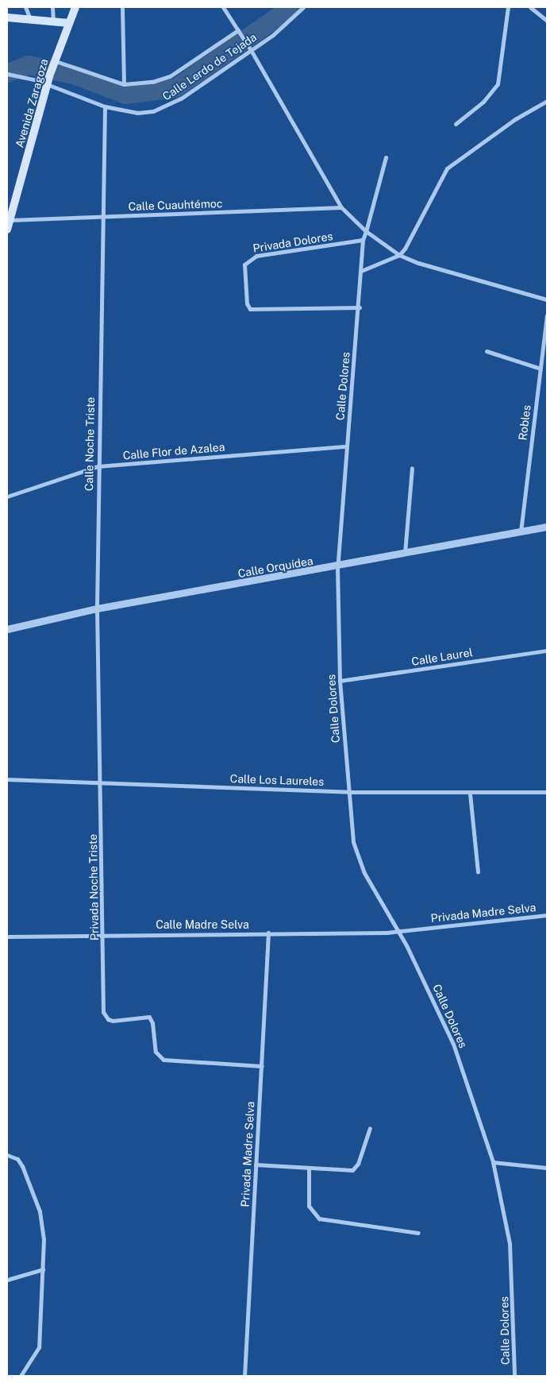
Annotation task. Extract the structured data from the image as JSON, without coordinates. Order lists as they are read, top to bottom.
{
  "streets": {
    "main road": ["Avenida Zaragoza"],
    "street": [
      "Calle Lerdo de Tejada",
      "Calle Cuauhtémoc",
      "Privada Dolores",
      "Calle Dolores",
      "Robles",
      "Calle Noche Triste",
      "Calle Flor de Azalea",
      "Calle Orquídea",
      "Calle Laurel",
      "Calle Los Laureles",
      "Privada Noche Triste",
      "Privada Madre Selva",
      "Calle Madre Selva"
    ]
  },
  "crossings": [
    ["Calle Lerdo de Tejada", "Avenida Zaragoza"],
    ["Calle Lerdo de Tejada", "Calle Noche Triste"],
    ["Avenida Zaragoza", "Calle Cuauhtémoc"],
    ["Calle Cuauhtémoc", "Calle Noche Triste"],
    ["Privada Dolores", "Calle Dolores"],
    ["Calle Dolores", "Calle Flor de Azalea"],
    ["Calle Dolores", "Calle Orquídea"],
    ["Calle Dolores", "Calle Laurel"],
    ["Calle Dolores", "Calle Los Laureles"],
    ["Calle Dolores", "Privada Madre Selva"],
    ["Calle Dolores", "Calle Madre Selva"],
    ["Robles", "Calle Orquídea"],
    ["Calle Noche Triste", "Calle Flor de Azalea"],
    ["Calle Noche Triste", "Calle Orquídea"],
    ["Calle Noche Triste", "Calle Los Laureles"],
    ["Calle Noche Triste", "Privada Noche Triste"],
    ["Calle Los Laureles", "Privada Noche Triste"],
    ["Privada Noche Triste", "Privada Madre Selva"],
    ["Privada Noche Triste", "Calle Madre Selva"],
    ["Privada Madre Selva", "Calle Madre Selva"]
  ]
}
